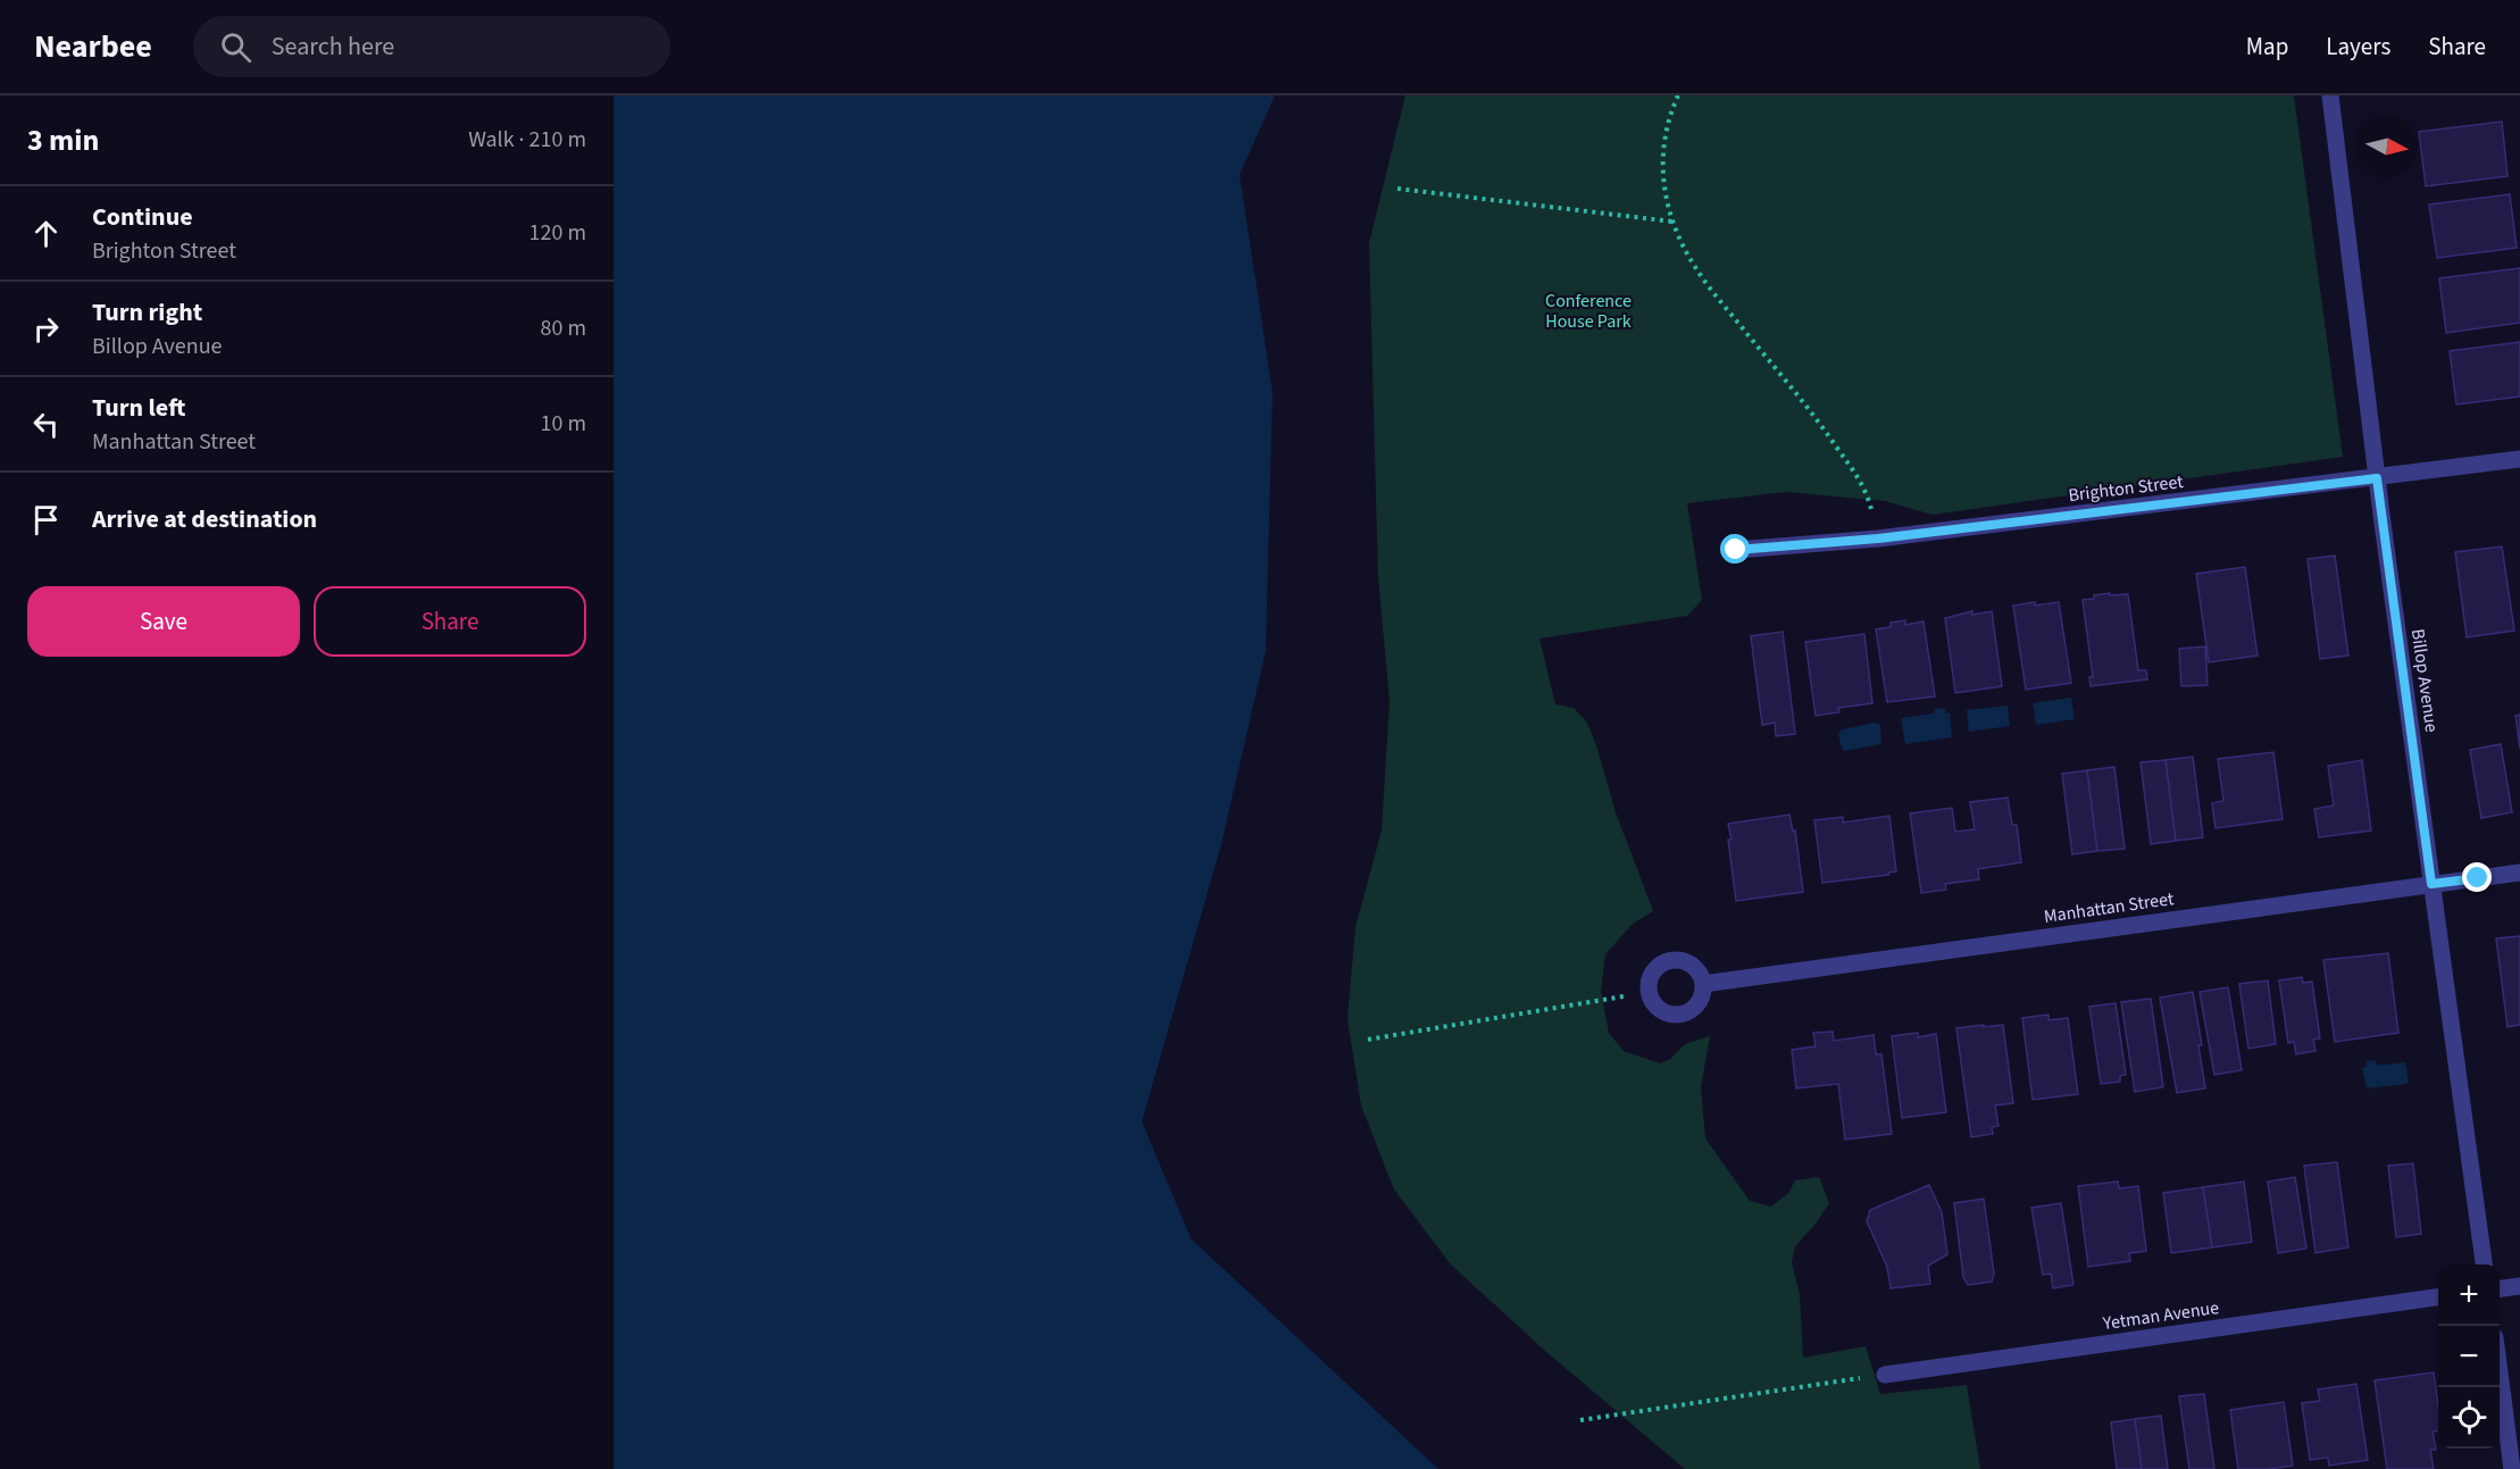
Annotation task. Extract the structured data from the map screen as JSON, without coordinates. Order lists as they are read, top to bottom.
{
  "streets": {
    "street": [
      "Brighton Street",
      "Billop Avenue",
      "Manhattan Street",
      "Yetman Avenue"
    ]
  },
  "crossings": [
    ["Brighton Street", "Billop Avenue"],
    ["Billop Avenue", "Manhattan Street"]
  ],
  "parks": ["Conference House Park"],
  "north": "right",
  "page": {
    "header": "Nearbee",
    "search": "Search here",
    "nav": ["Map", "Layers", "Share"],
    "heading": ["3 min", "Walk · 210 m"],
    "list": [
      ["Continue", "Brighton Street", "120 m"],
      ["Turn right", "Billop Avenue", "80 m"],
      ["Turn left", "Manhattan Street", "10 m"],
      "Arrive at destination"
    ],
    "buttons": ["Save", "Share"],
    "map_buttons": ["+", "−"]
  }
}
